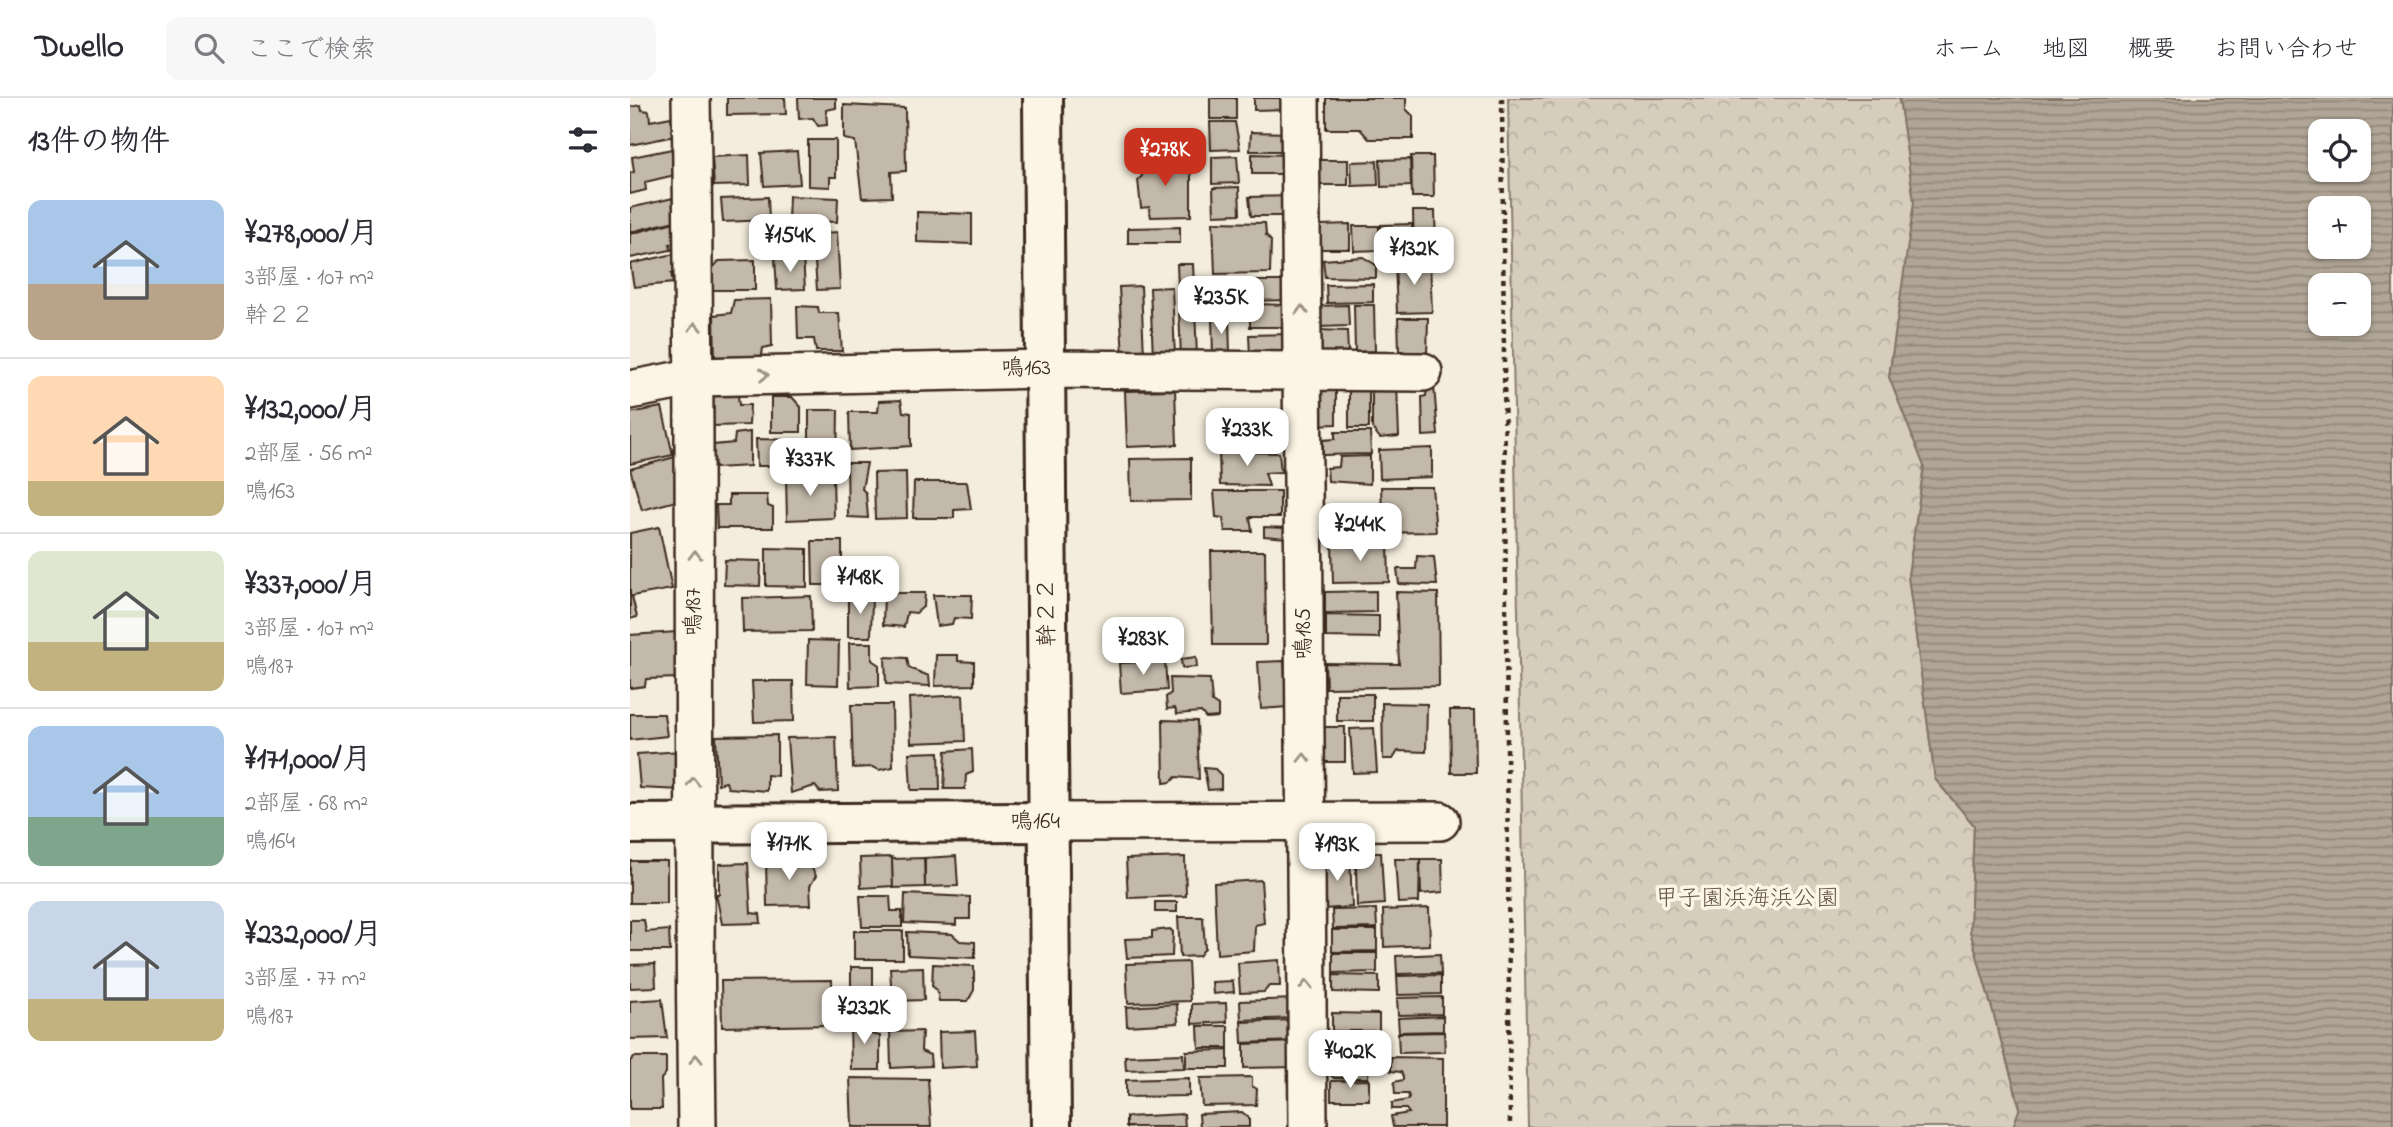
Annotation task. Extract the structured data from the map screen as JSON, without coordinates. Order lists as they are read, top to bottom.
{
  "streets": {
    "street": [
      "鳴163",
      "鳴187",
      "幹２２",
      "鳴185",
      "鳴164"
    ]
  },
  "crossings": [
    ["鳴163", "鳴187"],
    ["鳴163", "幹２２"],
    ["鳴163", "鳴185"],
    ["鳴187", "鳴164"],
    ["幹２２", "鳴164"],
    ["鳴185", "鳴164"]
  ],
  "one_way": ["鳴163", "鳴187", "鳴185"],
  "parks": ["甲子園浜海浜公園"],
  "page": {
    "header": "Dwello",
    "search": "ここで検索",
    "nav": [
      "ホーム",
      "地図",
      "概要",
      "お問い合わせ"
    ],
    "heading": "13件の物件",
    "map_buttons": ["+", "−"],
    "price": [
      "¥278K",
      "¥154K",
      "¥132K",
      "¥235K",
      "¥233K",
      "¥337K",
      "¥244K",
      "¥148K",
      "¥283K",
      "¥171K",
      "¥193K",
      "¥232K",
      "¥402K"
    ],
    "list": [
      {
        "name": "¥278,000/月",
        "note": "3部屋 · 107 m² · 幹２２"
      },
      {
        "name": "¥132,000/月",
        "note": "2部屋 · 56 m² · 鳴163"
      },
      {
        "name": "¥337,000/月",
        "note": "3部屋 · 107 m² · 鳴187"
      },
      {
        "name": "¥171,000/月",
        "note": "2部屋 · 68 m² · 鳴164"
      },
      {
        "name": "¥232,000/月",
        "note": "3部屋 · 77 m² · 鳴187"
      }
    ]
  }
}
